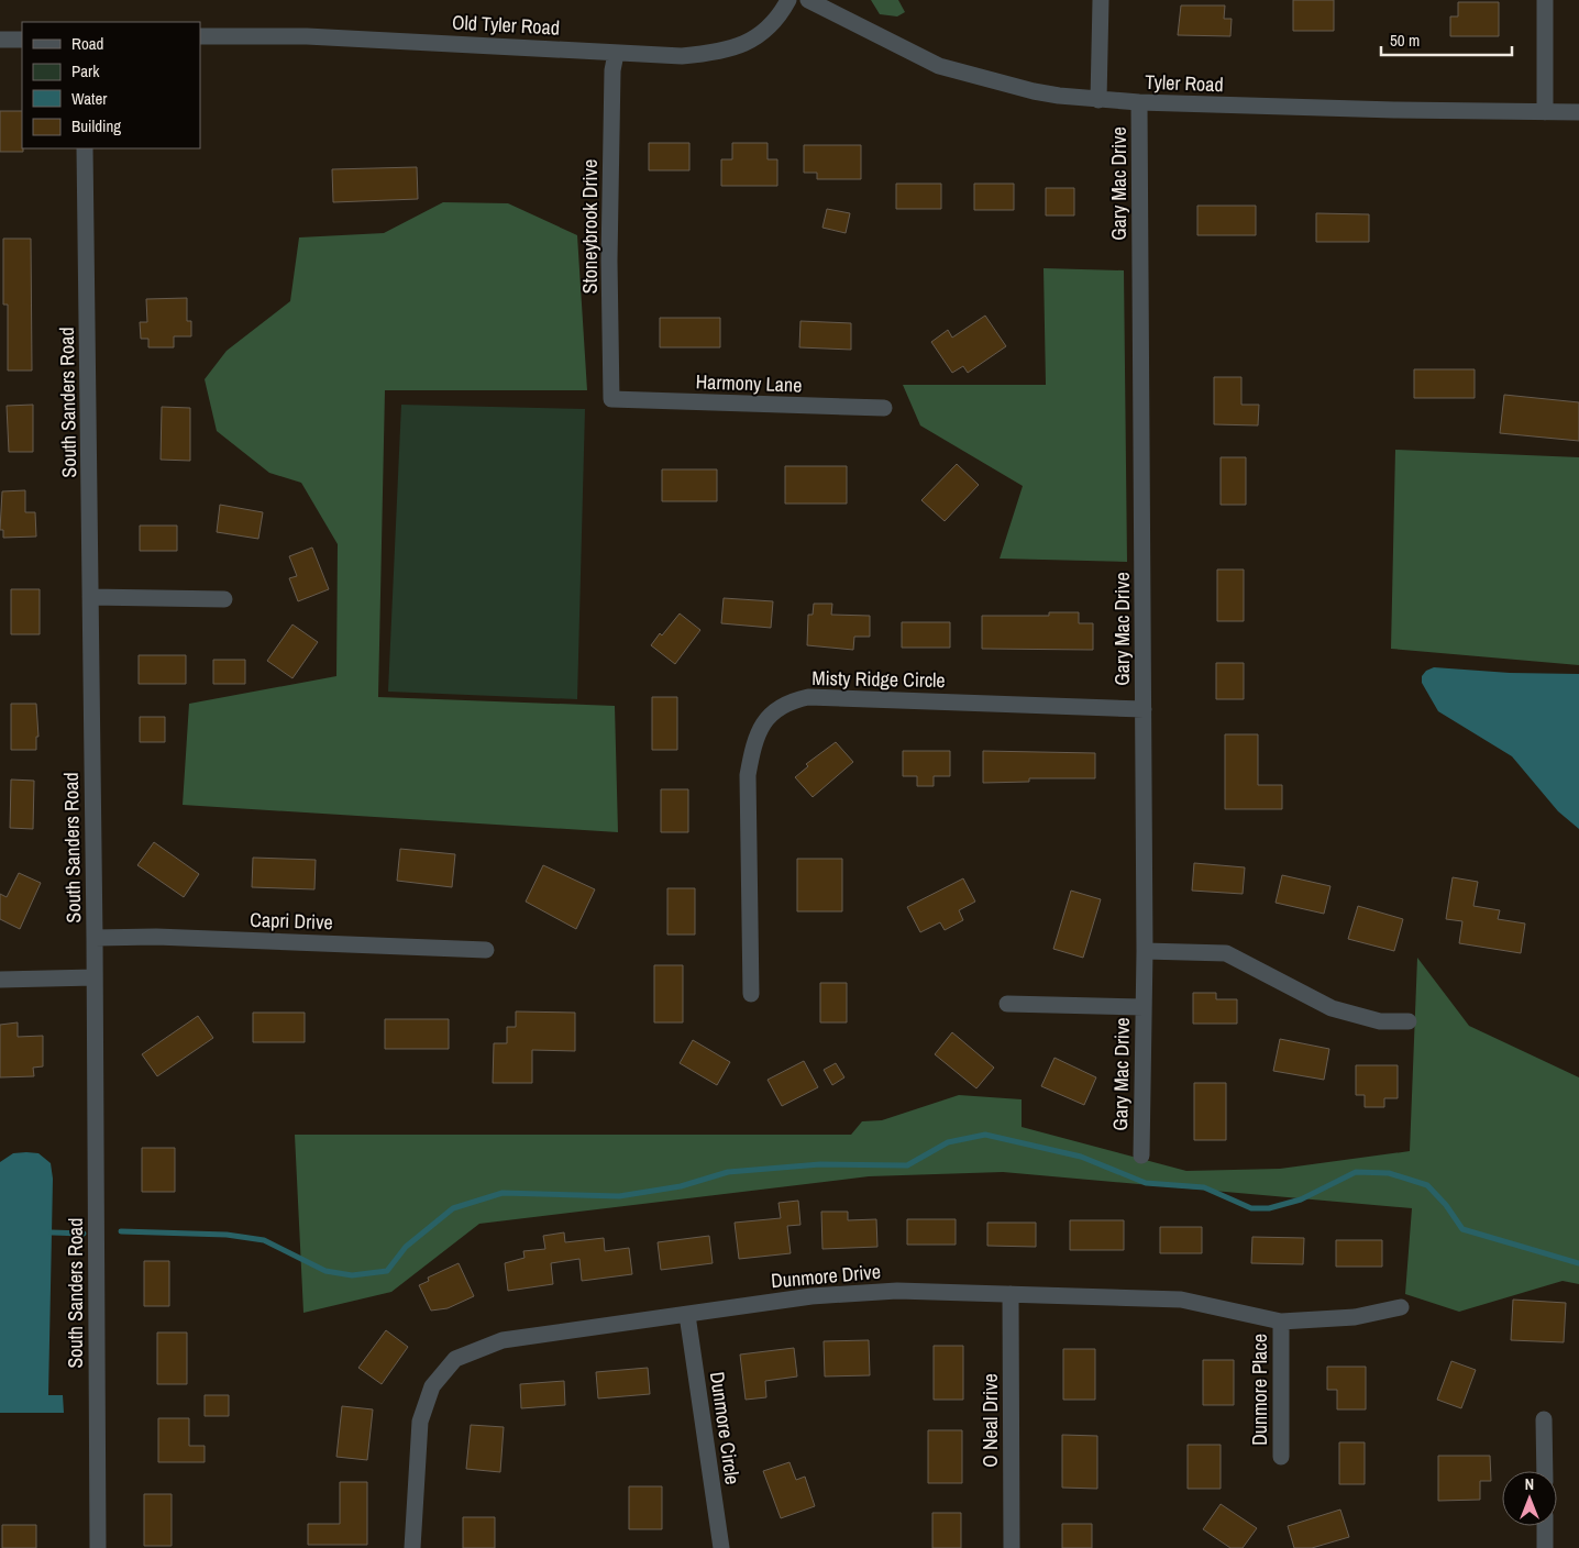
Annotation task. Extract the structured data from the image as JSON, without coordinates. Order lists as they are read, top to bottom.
{
  "streets": {
    "street": [
      "Old Tyler Road",
      "Tyler Road",
      "Gary Mac Drive",
      "Stoneybrook Drive",
      "Harmony Lane",
      "South Sanders Road",
      "Misty Ridge Circle",
      "Capri Drive",
      "Dunmore Drive",
      "Dunmore Place",
      "O Neal Drive",
      "Dunmore Circle"
    ]
  },
  "crossings": [
    ["Old Tyler Road", "Stoneybrook Drive"],
    ["Tyler Road", "Gary Mac Drive"],
    ["Gary Mac Drive", "Misty Ridge Circle"],
    ["Stoneybrook Drive", "Harmony Lane"],
    ["South Sanders Road", "Capri Drive"],
    ["Dunmore Drive", "Dunmore Place"],
    ["Dunmore Drive", "O Neal Drive"],
    ["Dunmore Drive", "Dunmore Circle"]
  ],
  "legend": [
    "Road",
    "Park",
    "Water",
    "Building"
  ],
  "scale_bar": "50 m",
  "north": "top"
}
